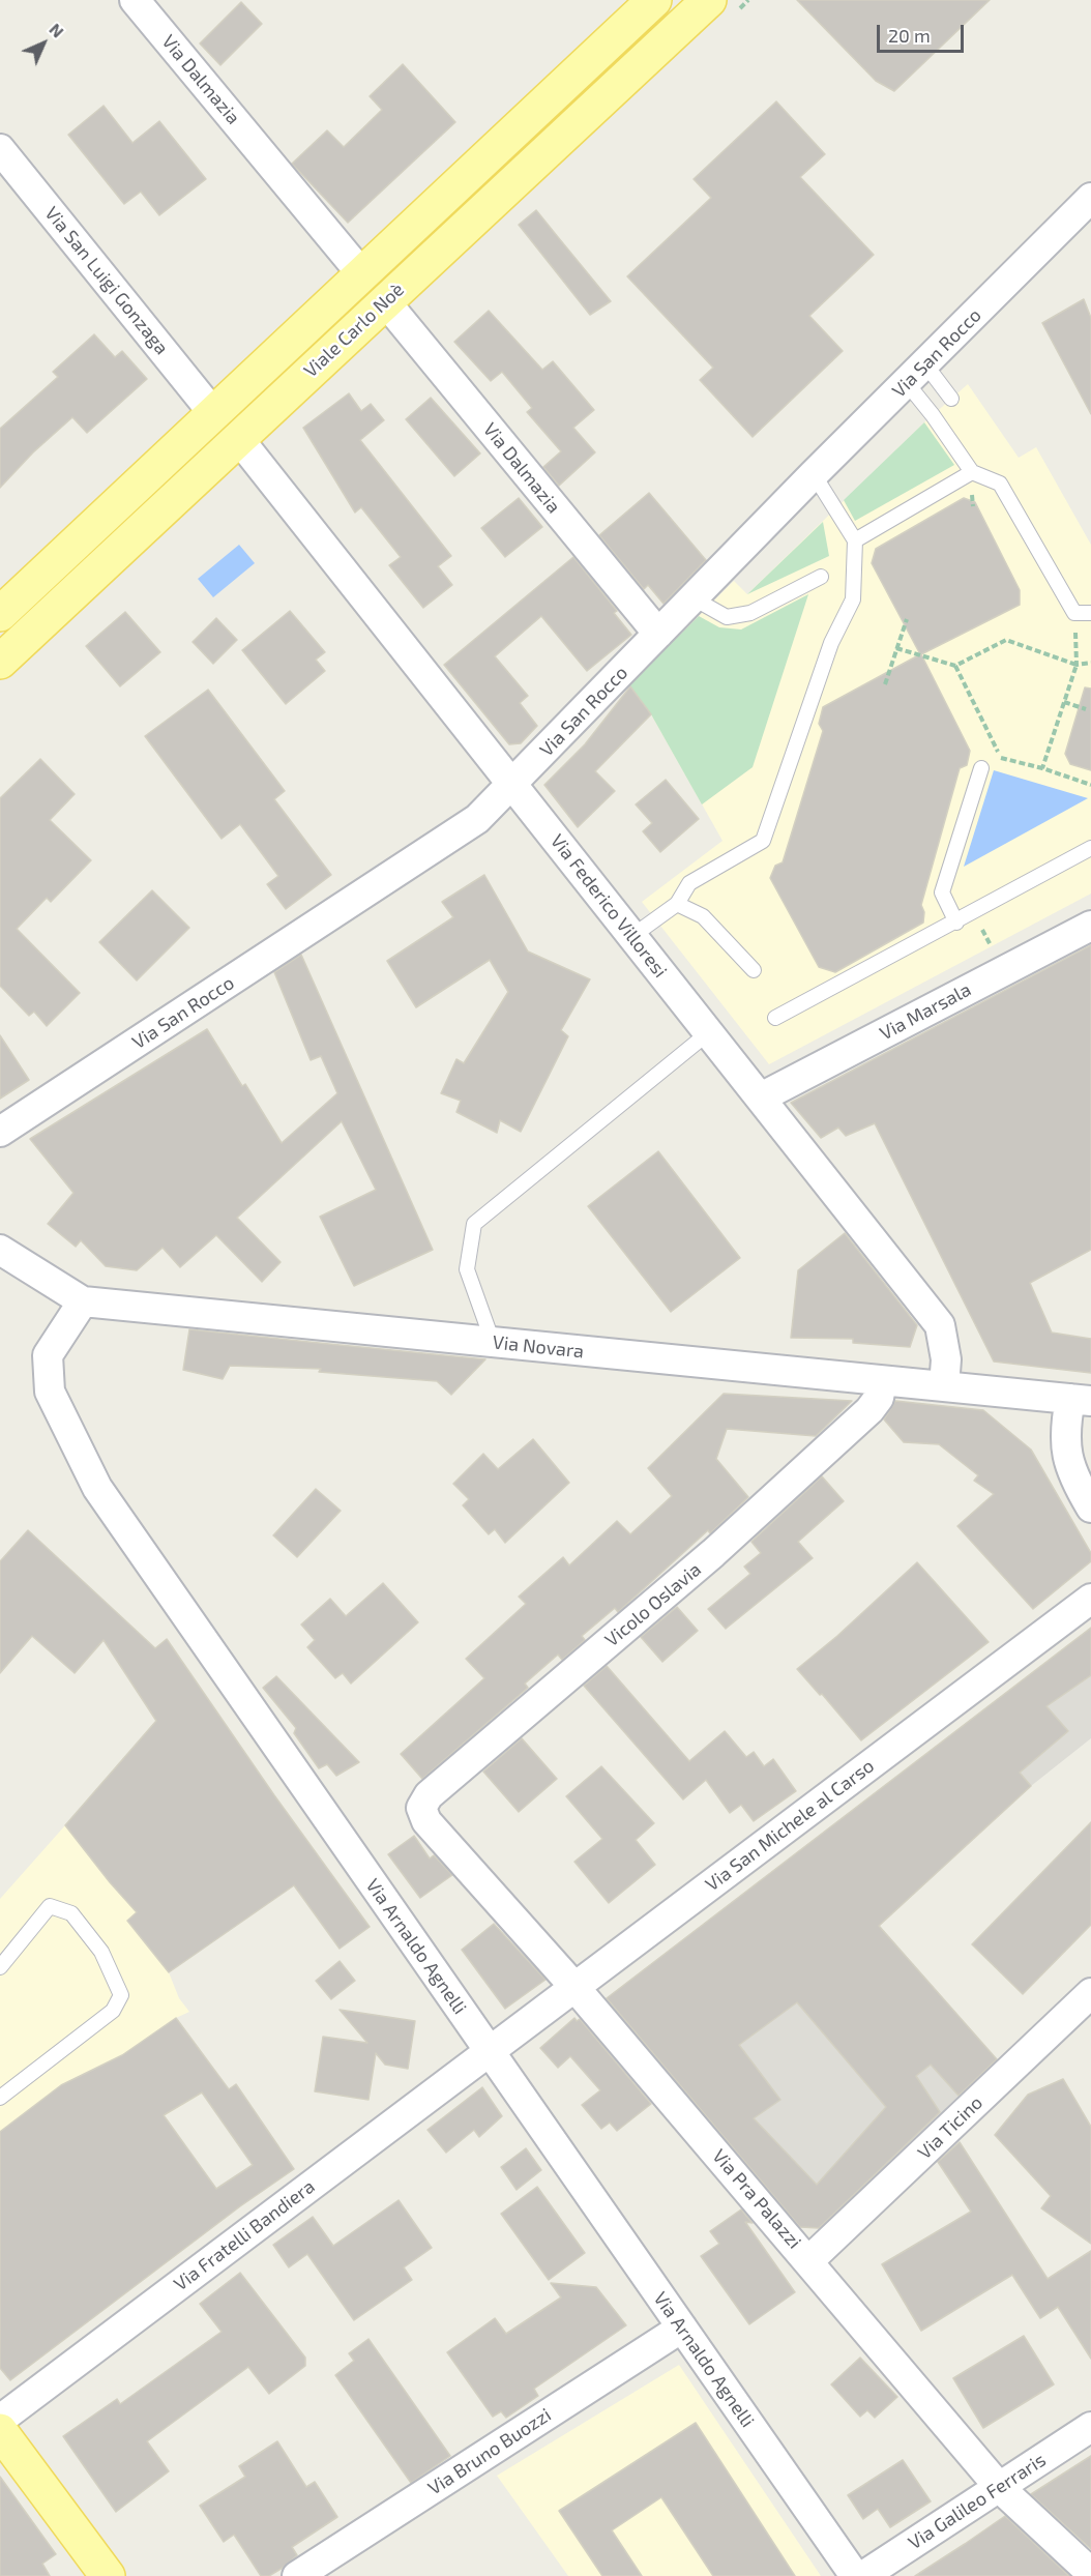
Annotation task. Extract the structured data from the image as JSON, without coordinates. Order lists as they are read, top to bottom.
{
  "streets": {
    "main road": ["Viale Carlo Noè"],
    "street": [
      "Via Dalmazia",
      "Via San Luigi Gonzaga",
      "Via San Rocco",
      "Via Federico Villoresi",
      "Via Marsala",
      "Via Novara",
      "Vicolo Oslavia",
      "Via San Michele al Carso",
      "Via Arnaldo Agnelli",
      "Via Ticino",
      "Via Pra Palazzi",
      "Via Fratelli Bandiera",
      "Via Bruno Buozzi",
      "Via Galileo Ferraris"
    ]
  },
  "crossings": [
    ["Via Dalmazia", "Viale Carlo Noè"],
    ["Via Dalmazia", "Via San Rocco"],
    ["Via San Luigi Gonzaga", "Viale Carlo Noè"],
    ["Viale Carlo Noè", "Via Federico Villoresi"],
    ["Via San Rocco", "Via Federico Villoresi"],
    ["Via Federico Villoresi", "Via Marsala"],
    ["Via Federico Villoresi", "Via Novara"],
    ["Via Novara", "Vicolo Oslavia"],
    ["Via Novara", "Via Arnaldo Agnelli"],
    ["Vicolo Oslavia", "Via Pra Palazzi"],
    ["Via San Michele al Carso", "Via Arnaldo Agnelli"],
    ["Via San Michele al Carso", "Via Pra Palazzi"],
    ["Via San Michele al Carso", "Via Fratelli Bandiera"],
    ["Via Arnaldo Agnelli", "Via Fratelli Bandiera"],
    ["Via Arnaldo Agnelli", "Via Bruno Buozzi"],
    ["Via Ticino", "Via Pra Palazzi"],
    ["Via Pra Palazzi", "Via Galileo Ferraris"]
  ],
  "scale_bar": "20 m",
  "north": "top right"
}
